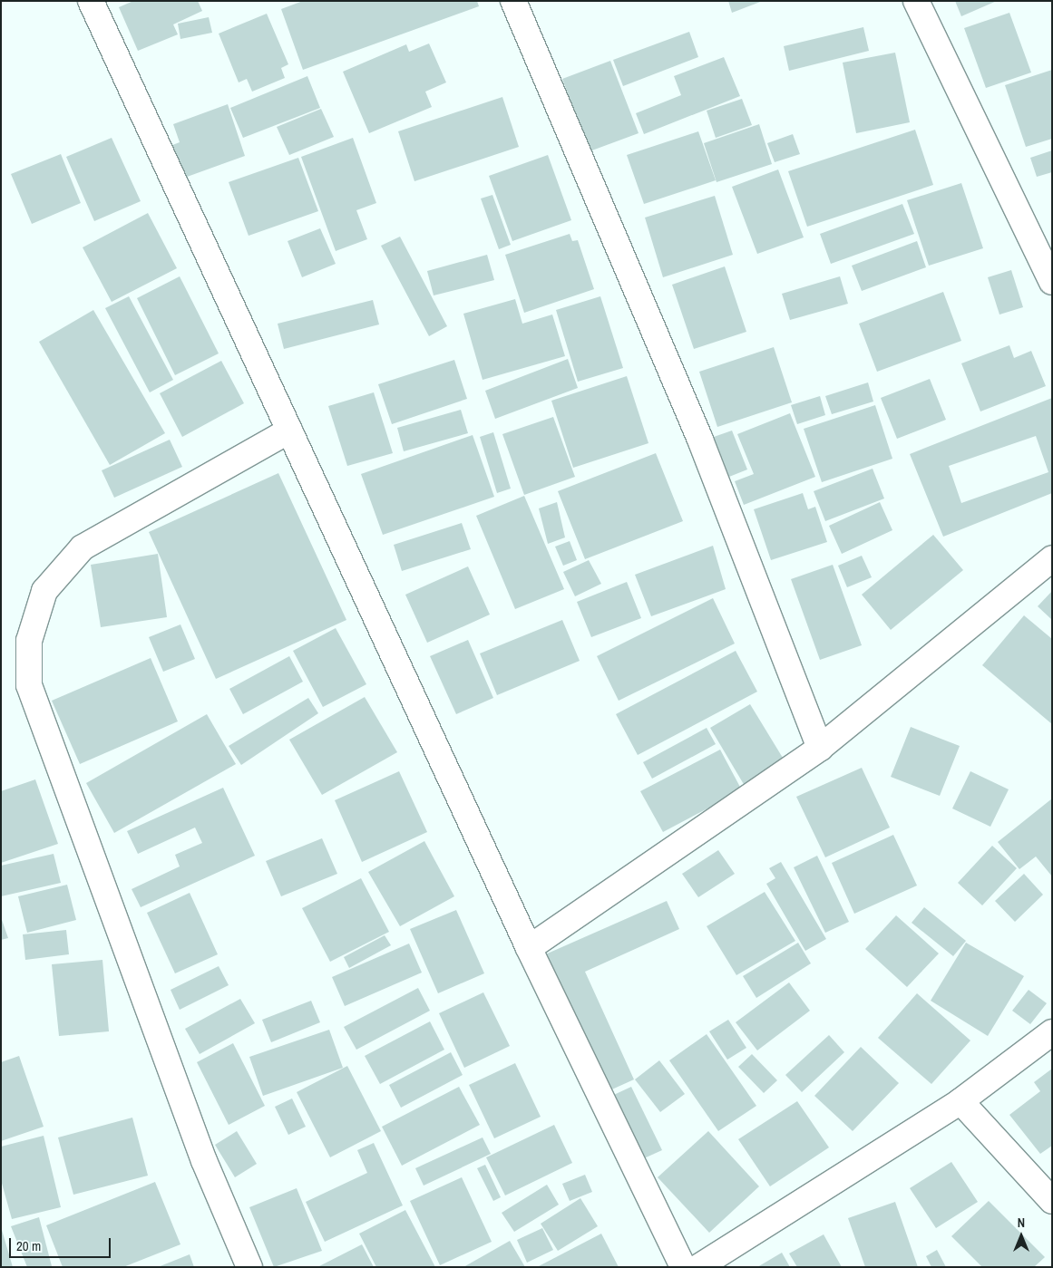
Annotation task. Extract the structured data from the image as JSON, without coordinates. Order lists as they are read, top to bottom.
{
  "scale_bar": "20 m",
  "north": "top"
}
